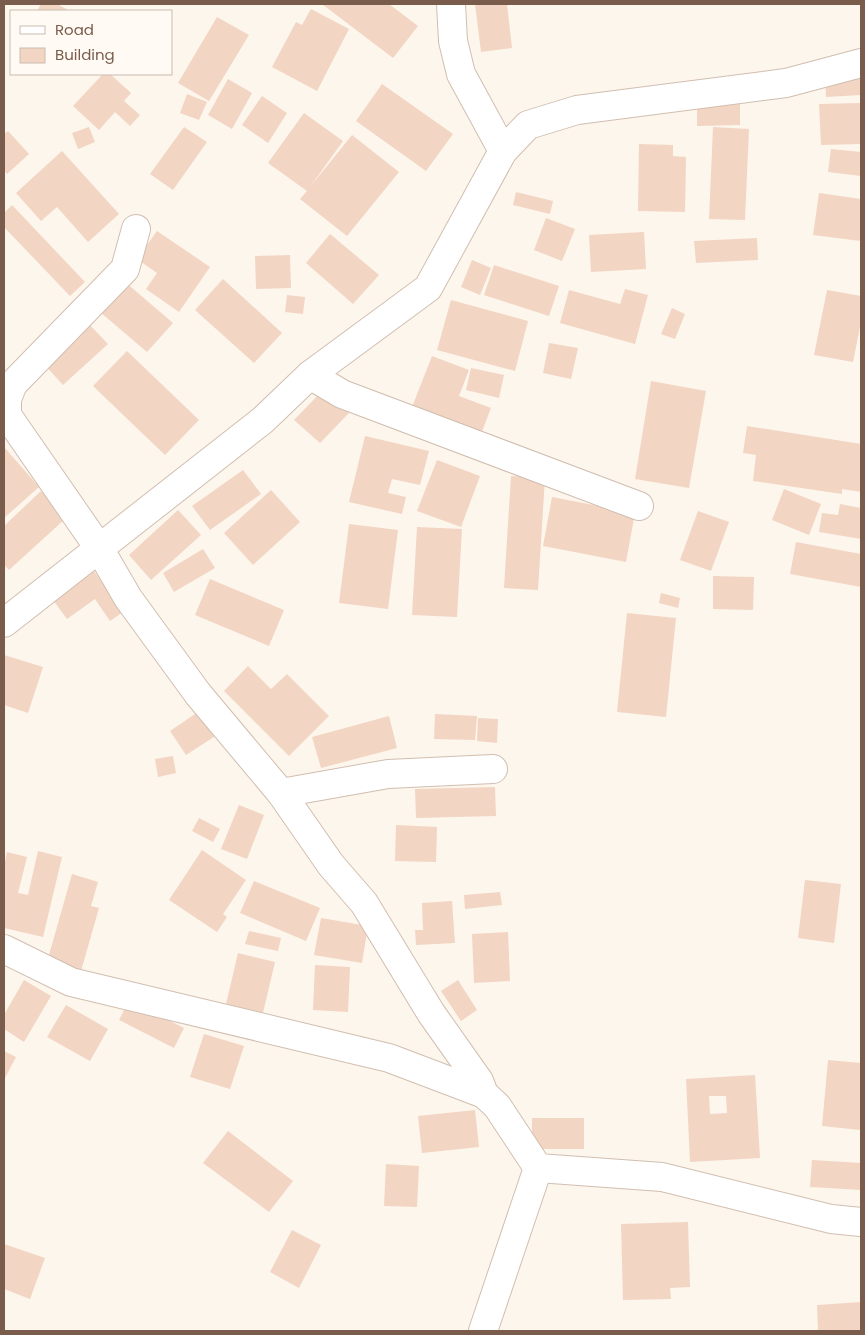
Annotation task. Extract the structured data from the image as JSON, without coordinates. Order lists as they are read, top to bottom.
{
  "legend": ["Road", "Building"]
}
